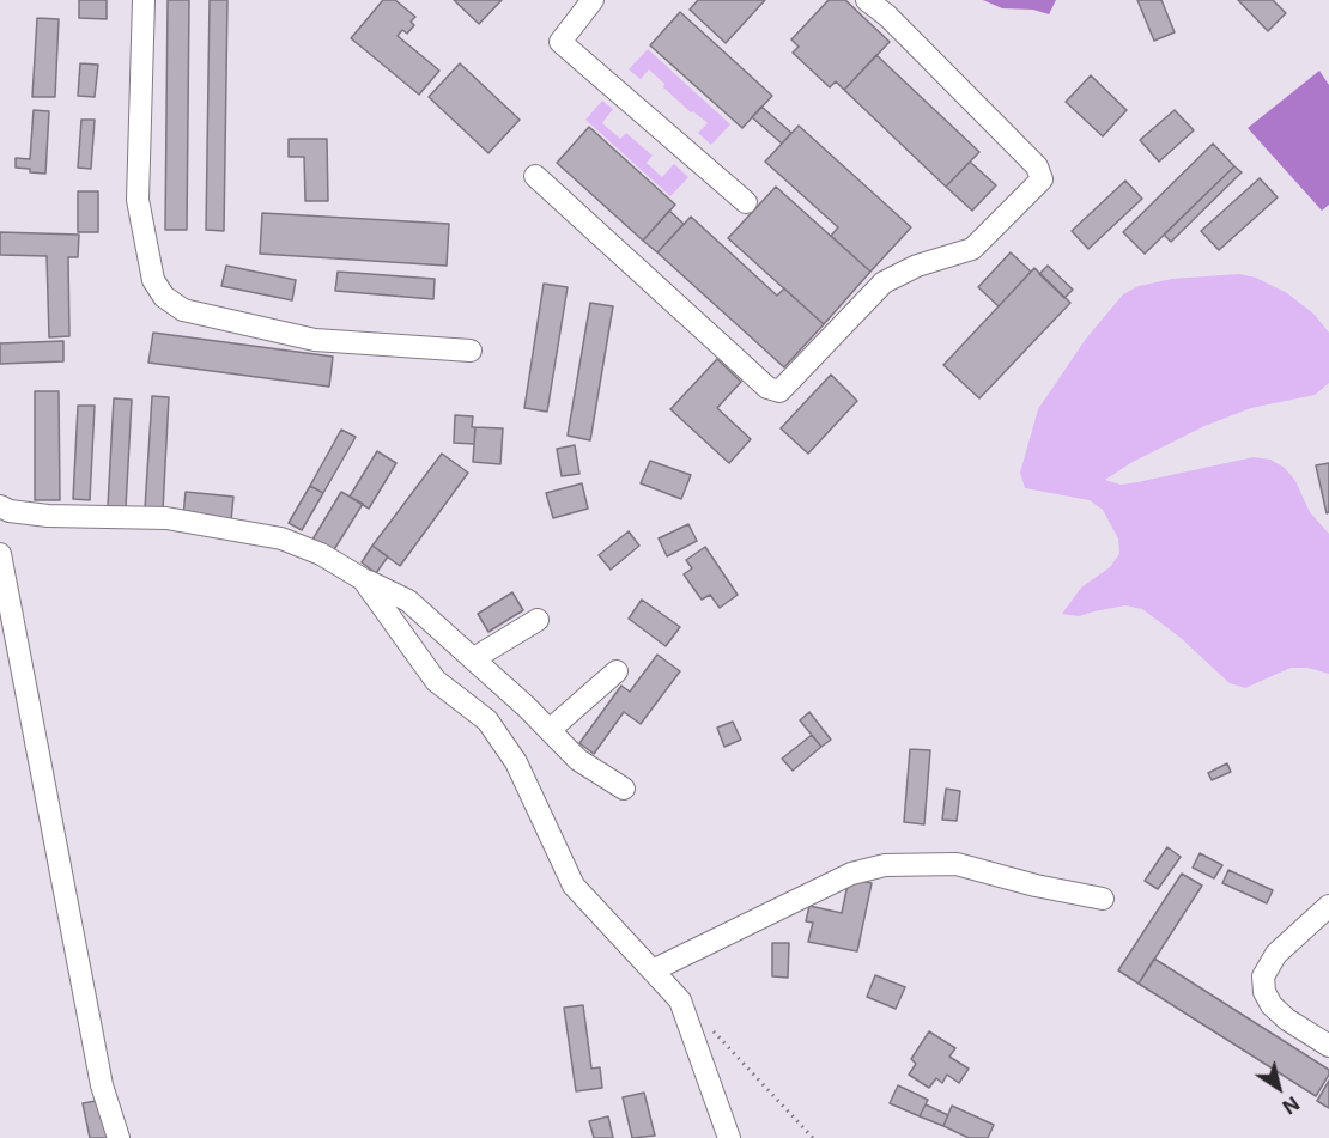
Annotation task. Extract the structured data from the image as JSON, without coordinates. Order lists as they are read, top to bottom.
{
  "north": "bottom right"
}
